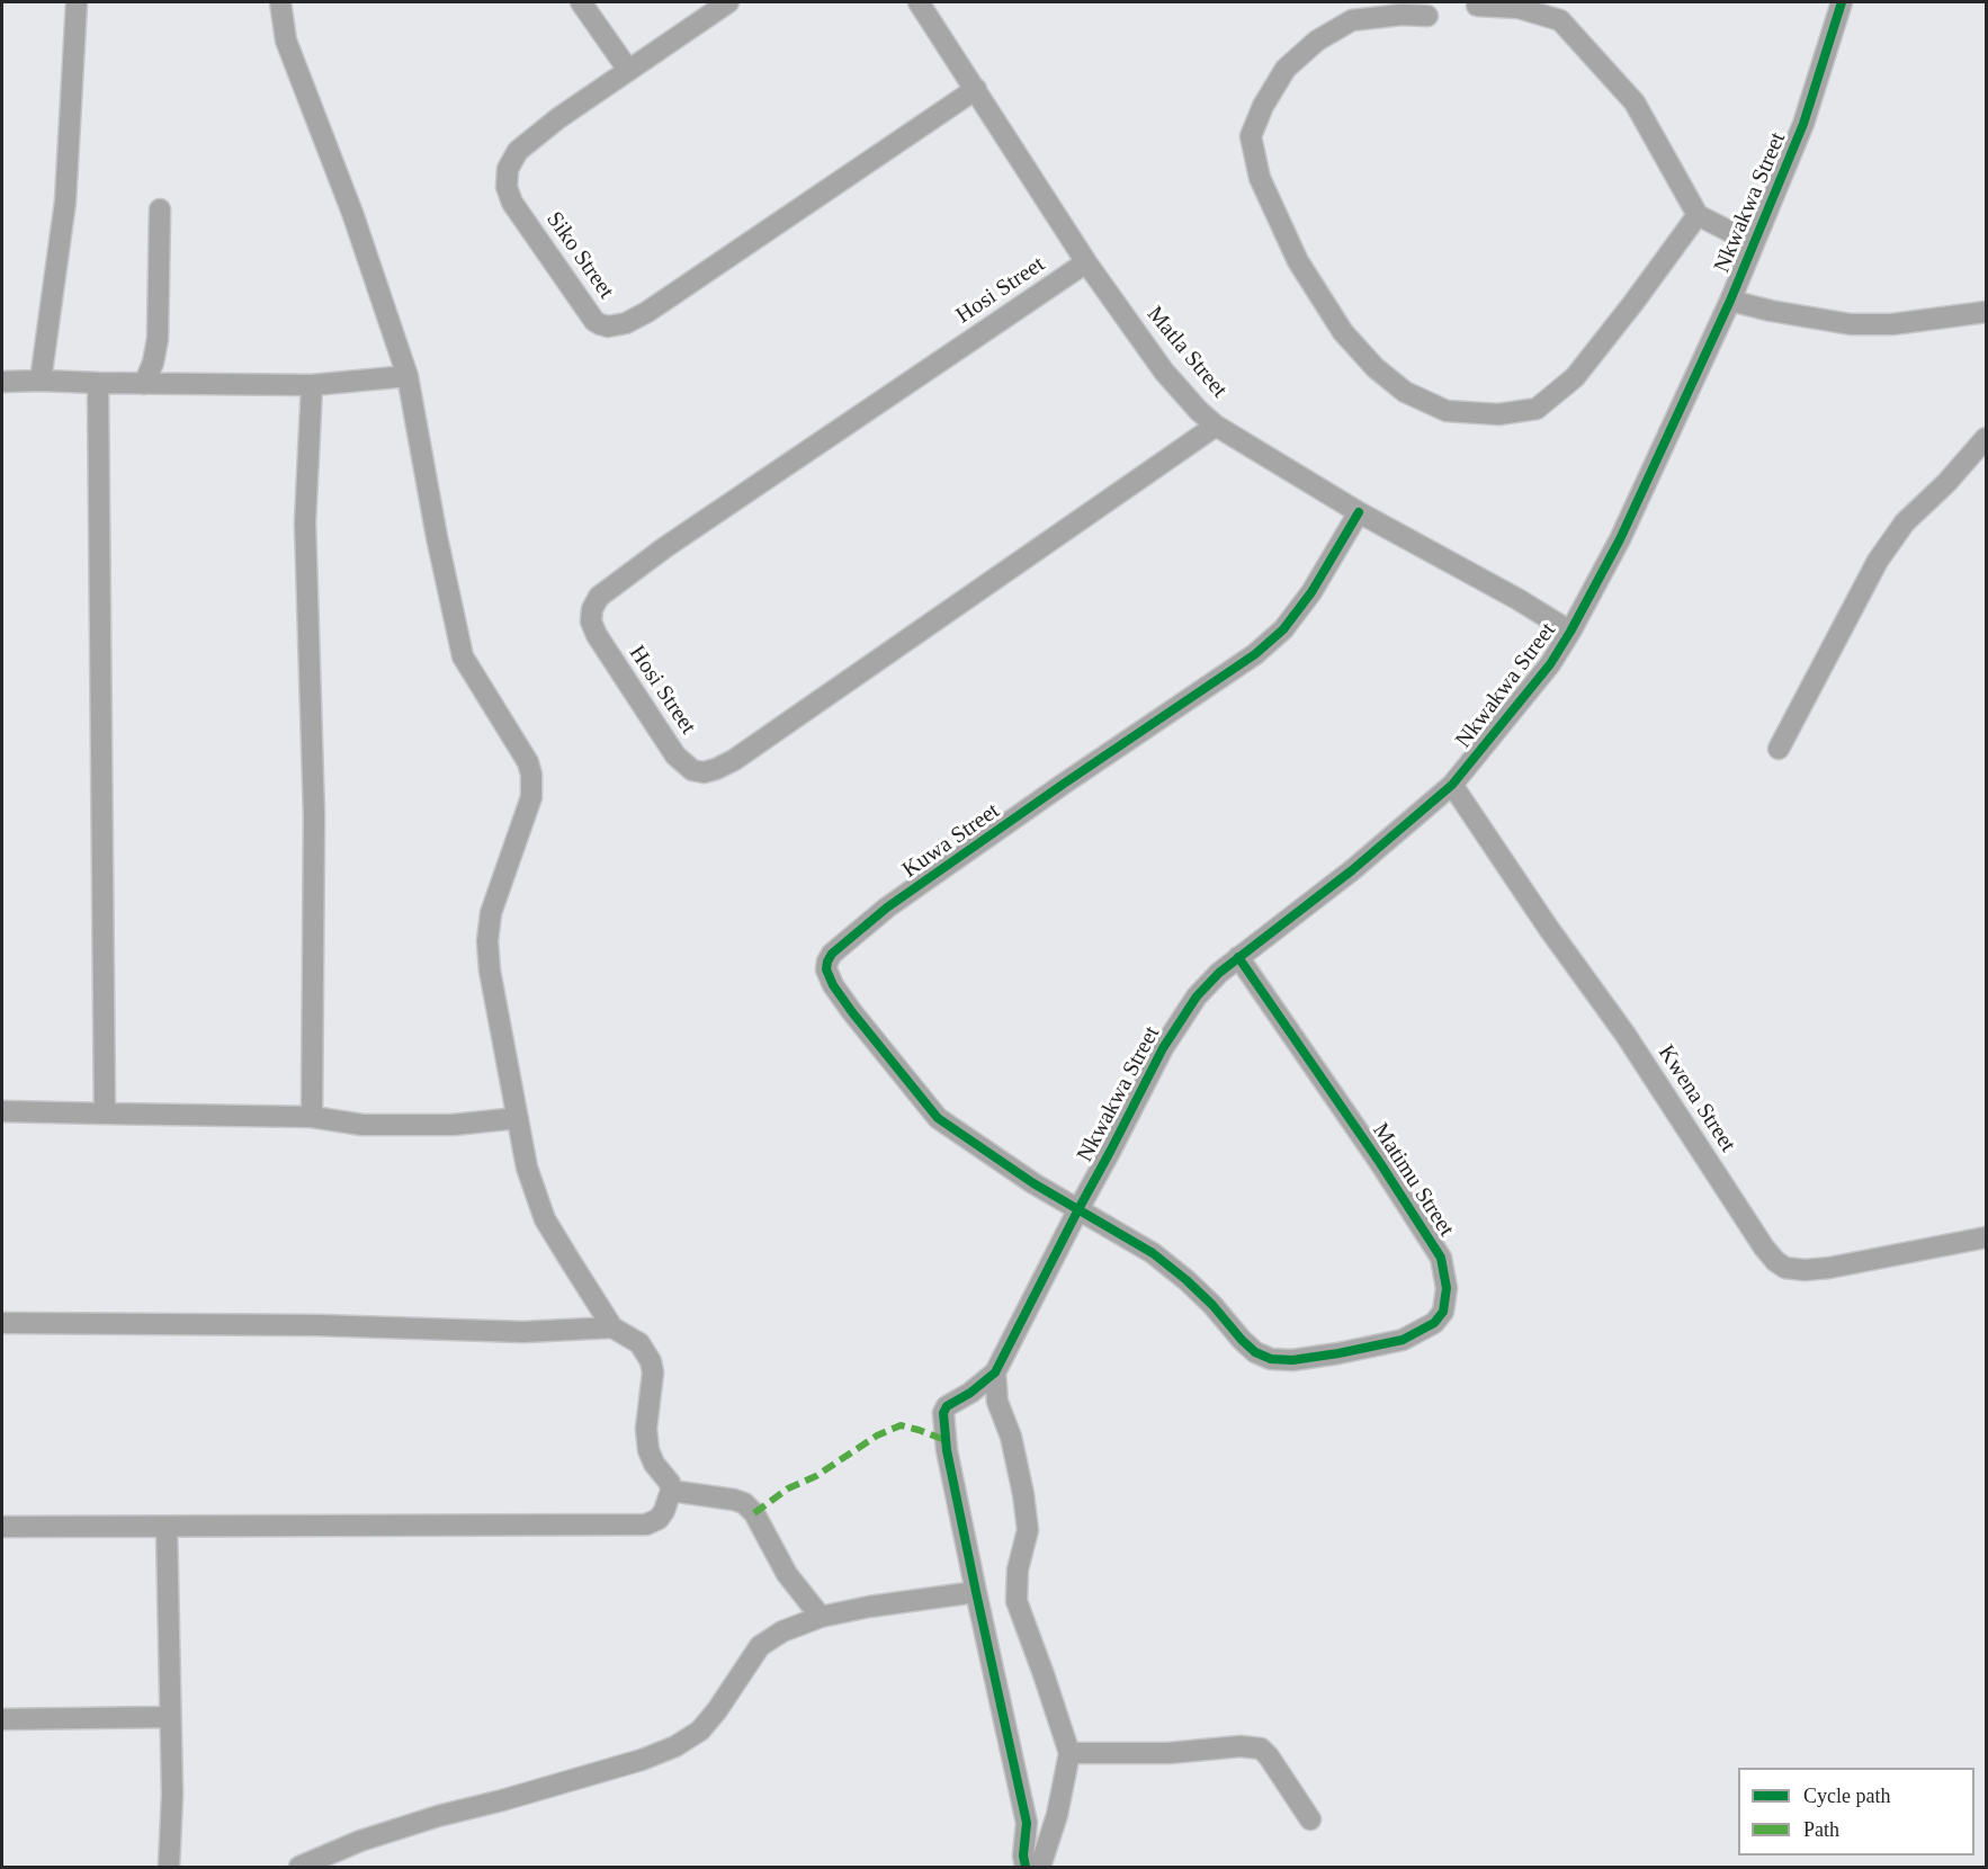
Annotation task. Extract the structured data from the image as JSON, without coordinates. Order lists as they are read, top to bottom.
{
  "streets": {
    "street": [
      "Nkwakwa Street",
      "Siko Street",
      "Hosi Street",
      "Matla Street",
      "Kuwa Street",
      "Kwena Street",
      "Matimu Street"
    ]
  },
  "crossings": [
    ["Nkwakwa Street", "Matla Street"],
    ["Nkwakwa Street", "Kuwa Street"],
    ["Nkwakwa Street", "Kwena Street"],
    ["Nkwakwa Street", "Matimu Street"],
    ["Siko Street", "Matla Street"],
    ["Hosi Street", "Matla Street"],
    ["Matla Street", "Kuwa Street"],
    ["Kuwa Street", "Matimu Street"]
  ],
  "legend": ["Cycle path", "Path"]
}
